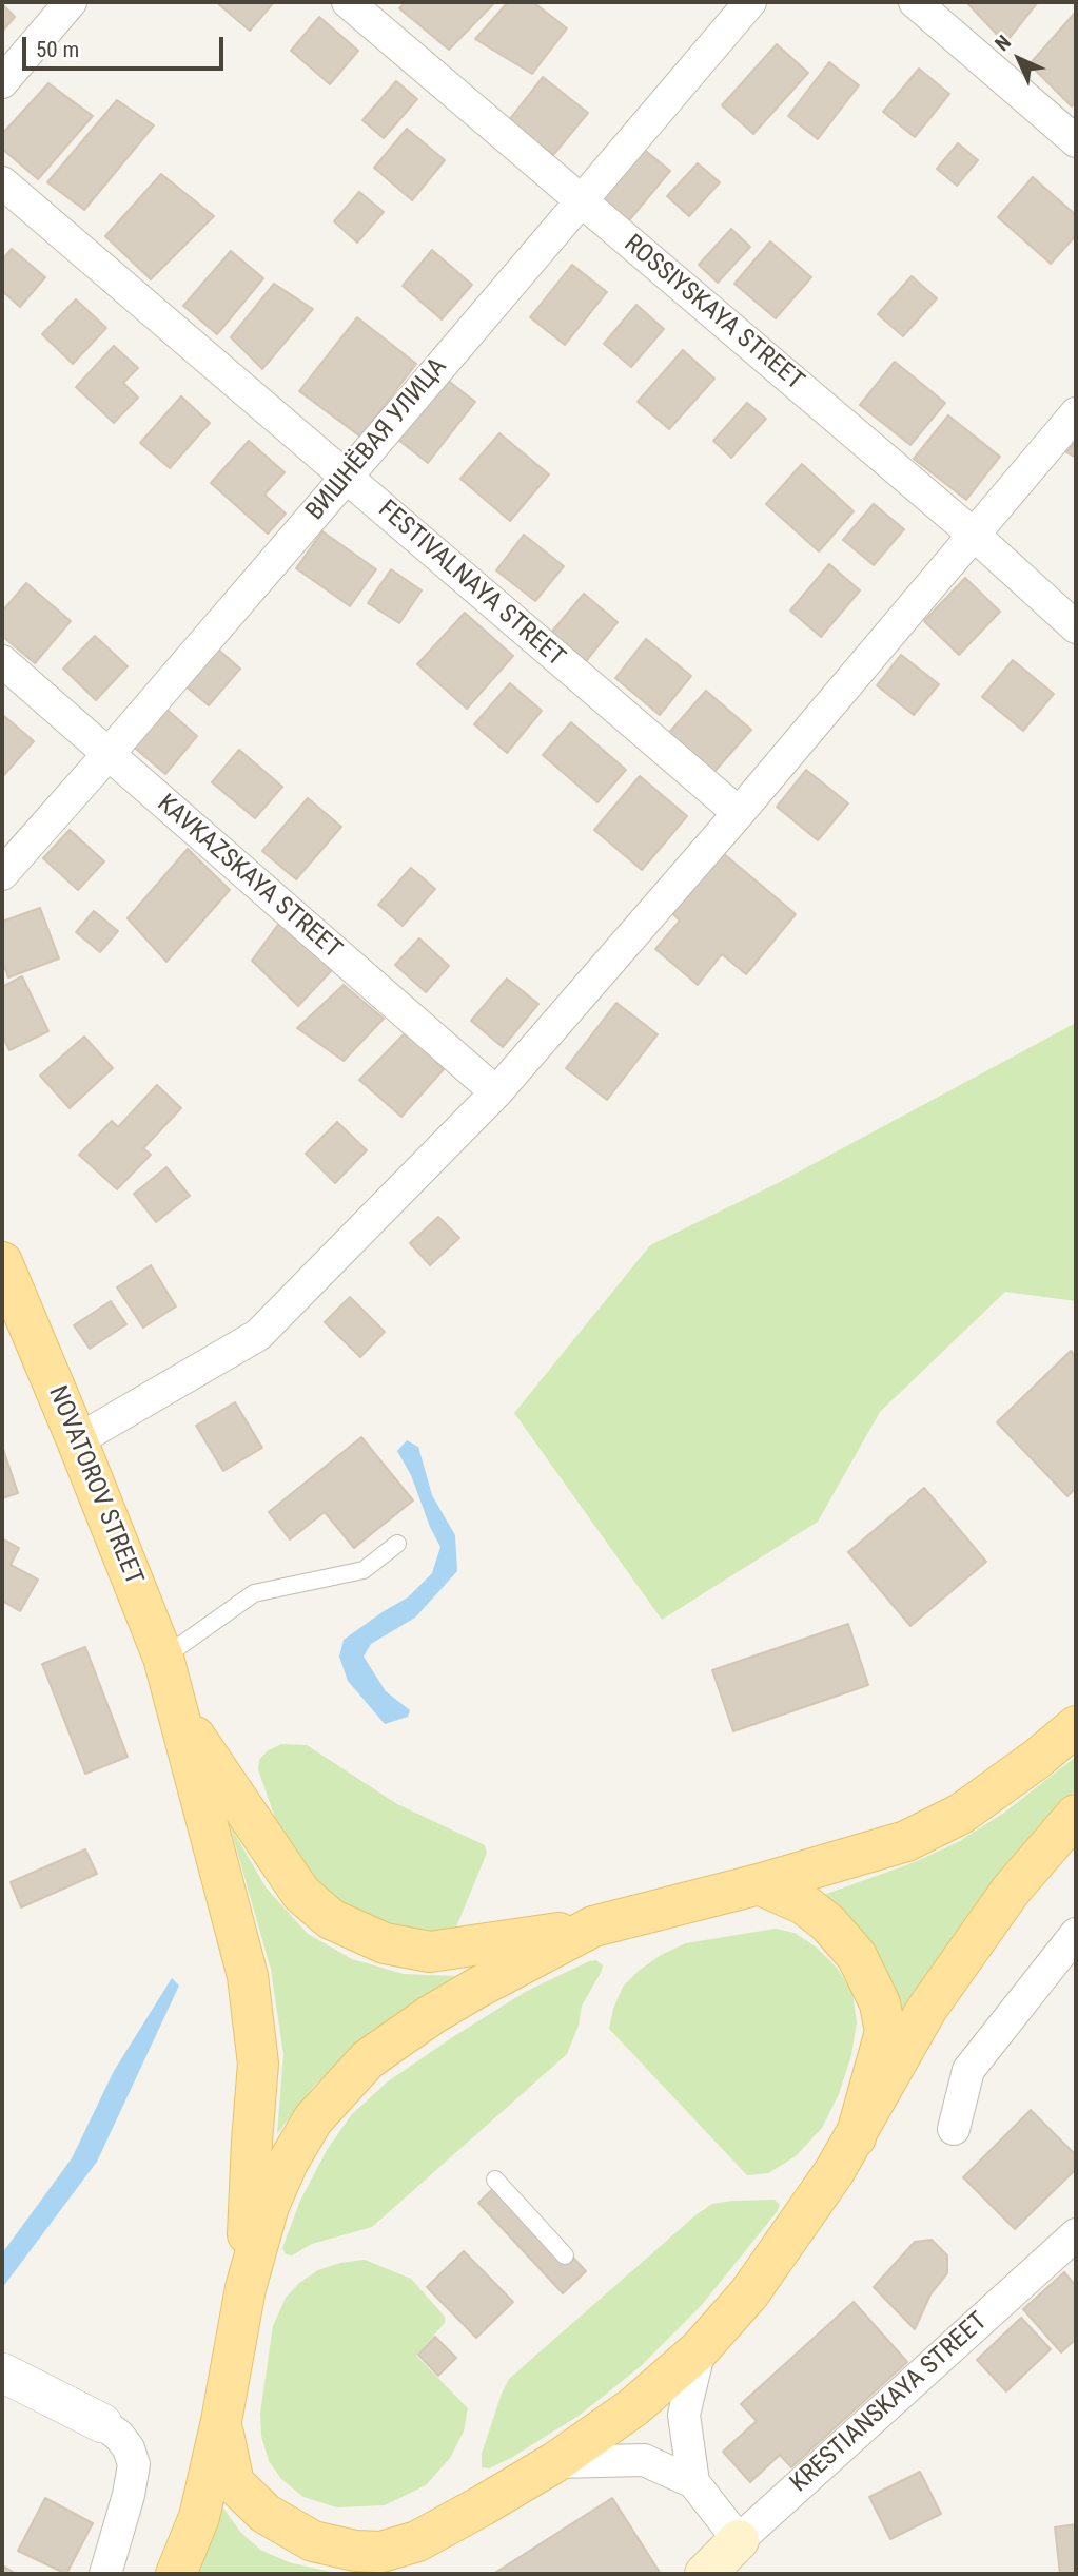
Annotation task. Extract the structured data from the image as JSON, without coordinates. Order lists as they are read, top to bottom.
{
  "streets": {
    "main road": ["NOVATOROV STREET", "KRESTIANSKAYA STREET"],
    "street": [
      "ROSSIYSKAYA STREET",
      "ВИШНЁВАЯ УЛИЦА",
      "FESTIVALNAYA STREET",
      "KAVKAZSKAYA STREET"
    ]
  },
  "crossings": [
    ["ROSSIYSKAYA STREET", "ВИШНЁВАЯ УЛИЦА"],
    ["ВИШНЁВАЯ УЛИЦА", "FESTIVALNAYA STREET"],
    ["ВИШНЁВАЯ УЛИЦА", "KAVKAZSKAYA STREET"]
  ],
  "scale_bar": "50 m",
  "north": "top left"
}
